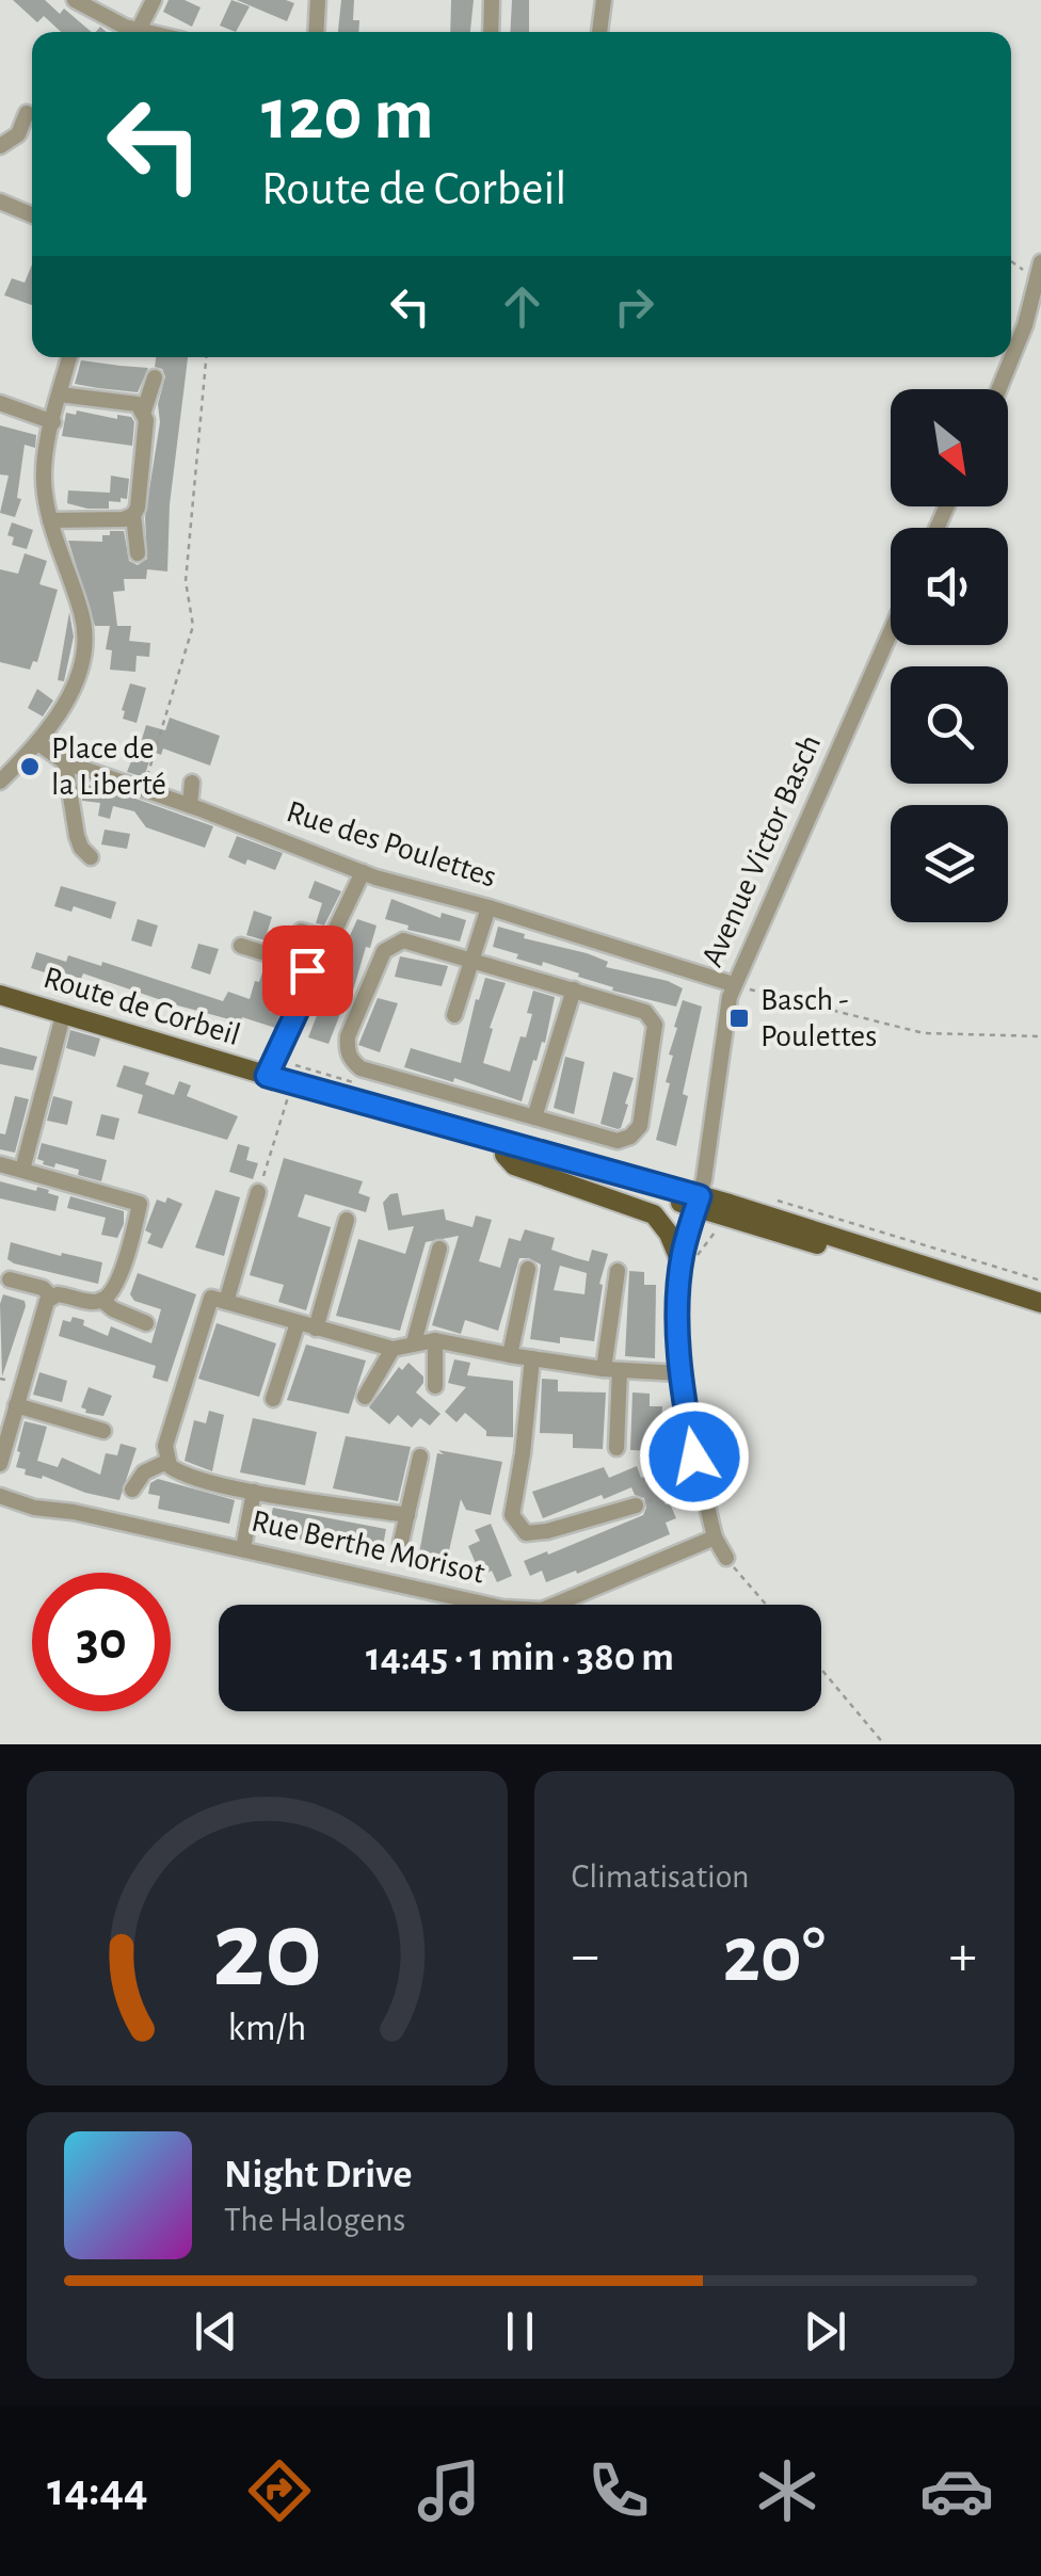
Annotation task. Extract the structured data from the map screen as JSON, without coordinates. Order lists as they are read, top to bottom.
{
  "streets": {
    "main road": ["Route de Corbeil"],
    "street": ["Rue des Poulettes", "Avenue Victor Basch", "Rue Berthe Morisot"]
  },
  "crossings": [
    ["Rue des Poulettes", "Avenue Victor Basch"],
    ["Avenue Victor Basch", "Route de Corbeil"],
    ["Avenue Victor Basch", "Rue Berthe Morisot"]
  ],
  "places": {
    "other": ["Place de la Liberté"],
    "transit": ["Basch - Poulettes"]
  },
  "north": "bottom right",
  "page": {
    "turn": ["120 m", "Route de Corbeil"],
    "limit": "30",
    "trip": "14:45 · 1 min · 380 m",
    "tile": "Climatisation",
    "heat": ["−", "20°", "+"],
    "song": ["Night Drive", "The Halogens"],
    "tabs": "14:44",
    "gauge": ["20", "km/h"]
  }
}
